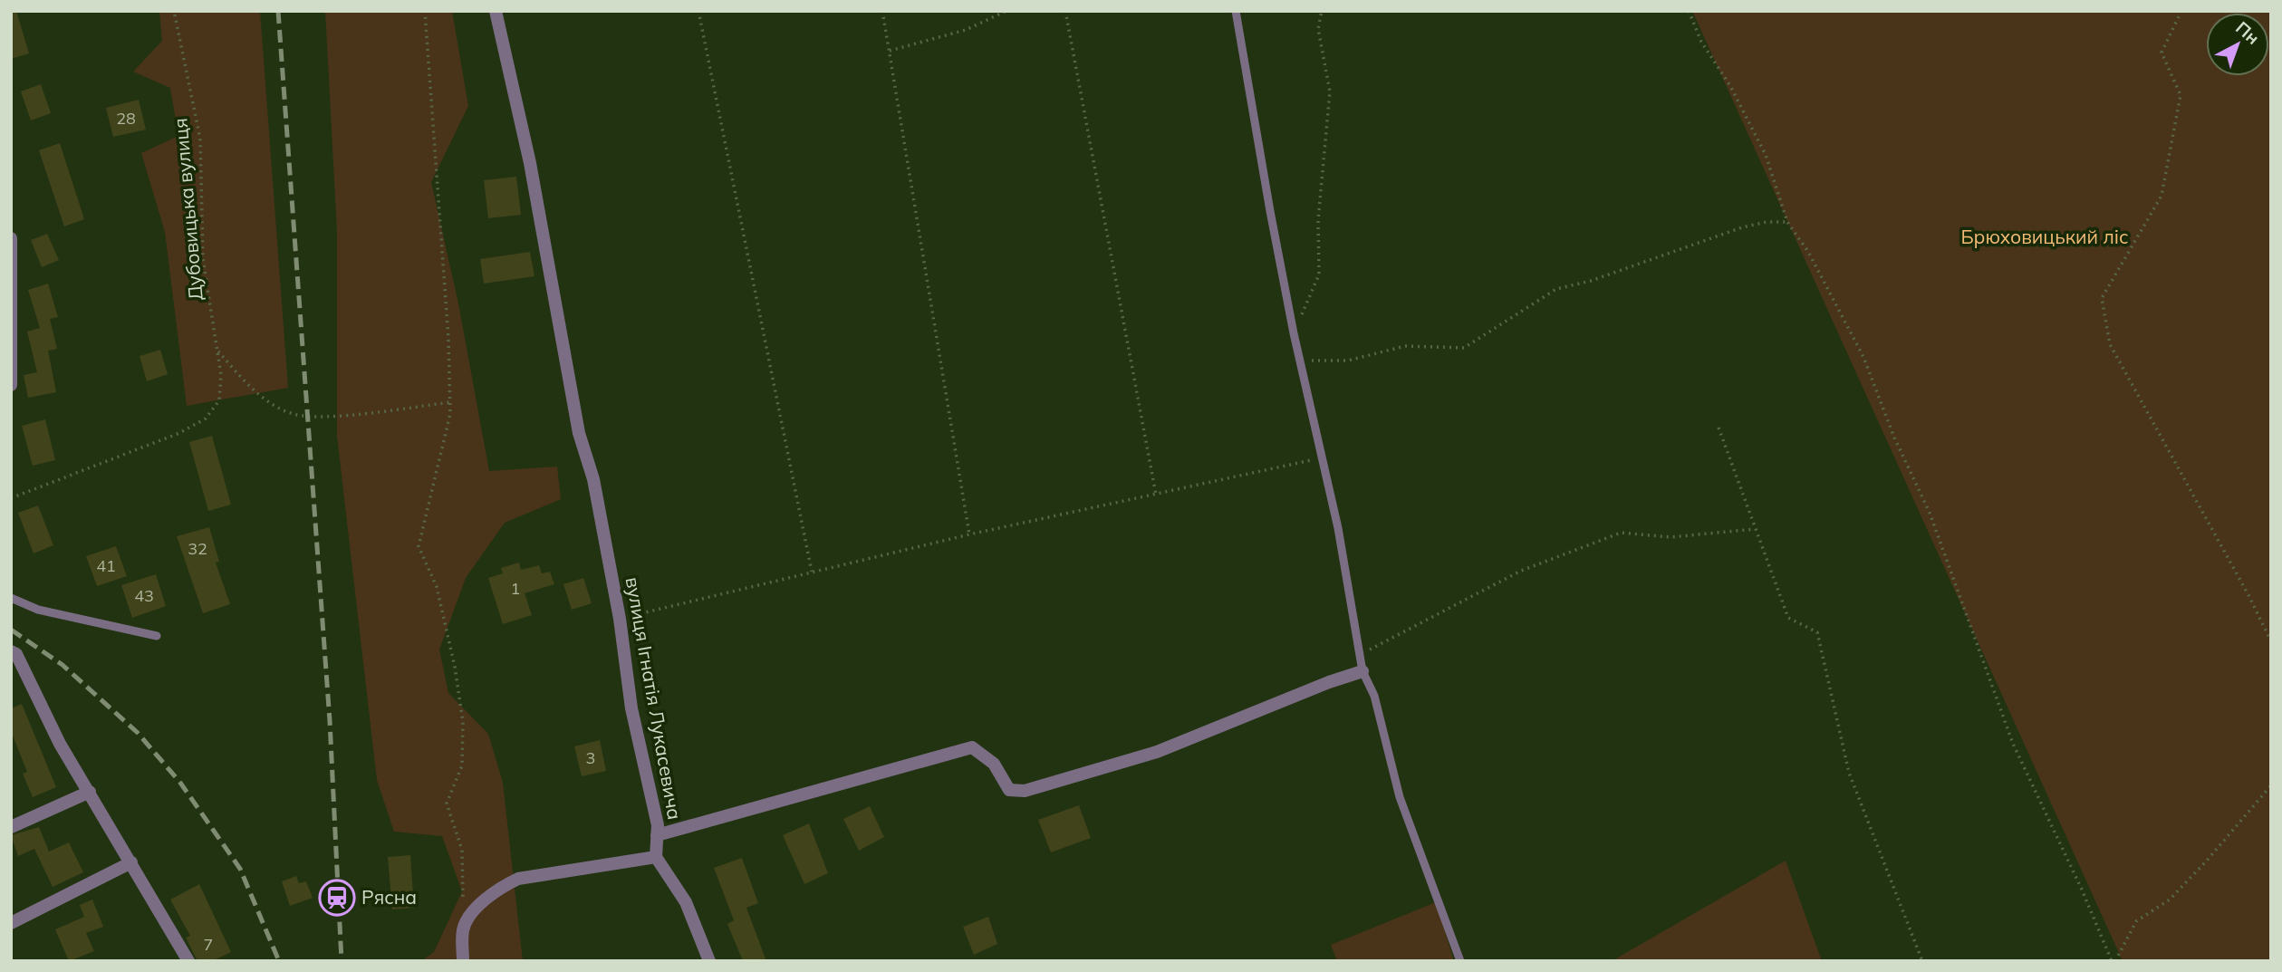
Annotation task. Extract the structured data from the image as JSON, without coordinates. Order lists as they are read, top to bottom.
{
  "streets": {
    "street": ["вулиця Ігнатія Лукасевича"],
    "path": ["Дубовицька вулиця"]
  },
  "parks": ["Брюховицький ліс"],
  "places": {
    "station": ["Рясна"]
  },
  "house_numbers": [
    "28",
    "32",
    "41",
    "1",
    "43",
    "3",
    "7"
  ],
  "north": "top right"
}
